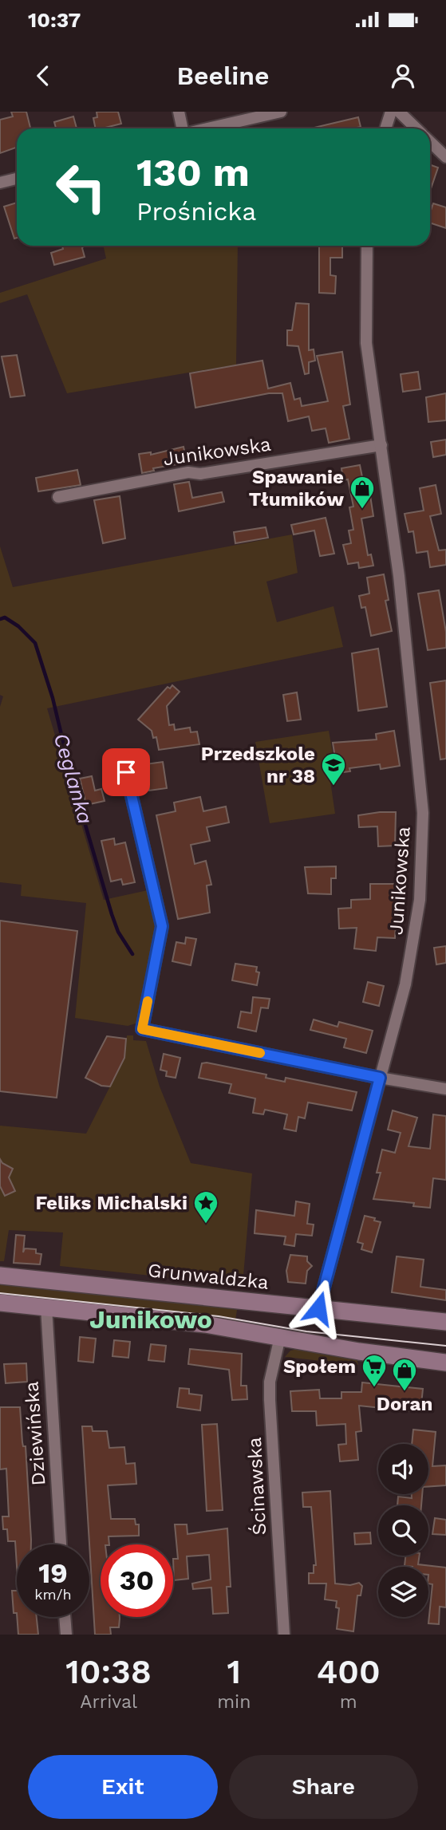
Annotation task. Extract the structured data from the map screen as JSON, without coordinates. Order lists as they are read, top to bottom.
{
  "streets": {
    "street": [
      "Junikowska",
      "Grunwaldzka",
      "Dziewińska",
      "Ścinawska"
    ]
  },
  "crossings": [
    ["Junikowska", "Grunwaldzka"]
  ],
  "districts": ["Junikowo"],
  "water": ["Ceglanka"],
  "places": {
    "shop": ["Spawanie Tłumików", "Doran"],
    "school or university": ["Przedszkole nr 38"],
    "place": ["Feliks Michalski"],
    "supermarket": ["Społem"]
  },
  "page": {
    "status": "10:37",
    "header": "Beeline",
    "turn": ["130 m", "Prośnicka"],
    "speed": "19 km/h",
    "limit": "30",
    "eta": [
      "10:38",
      "Arrival",
      "1",
      "min",
      "400",
      "m"
    ],
    "buttons": ["Exit", "Share"]
  }
}
